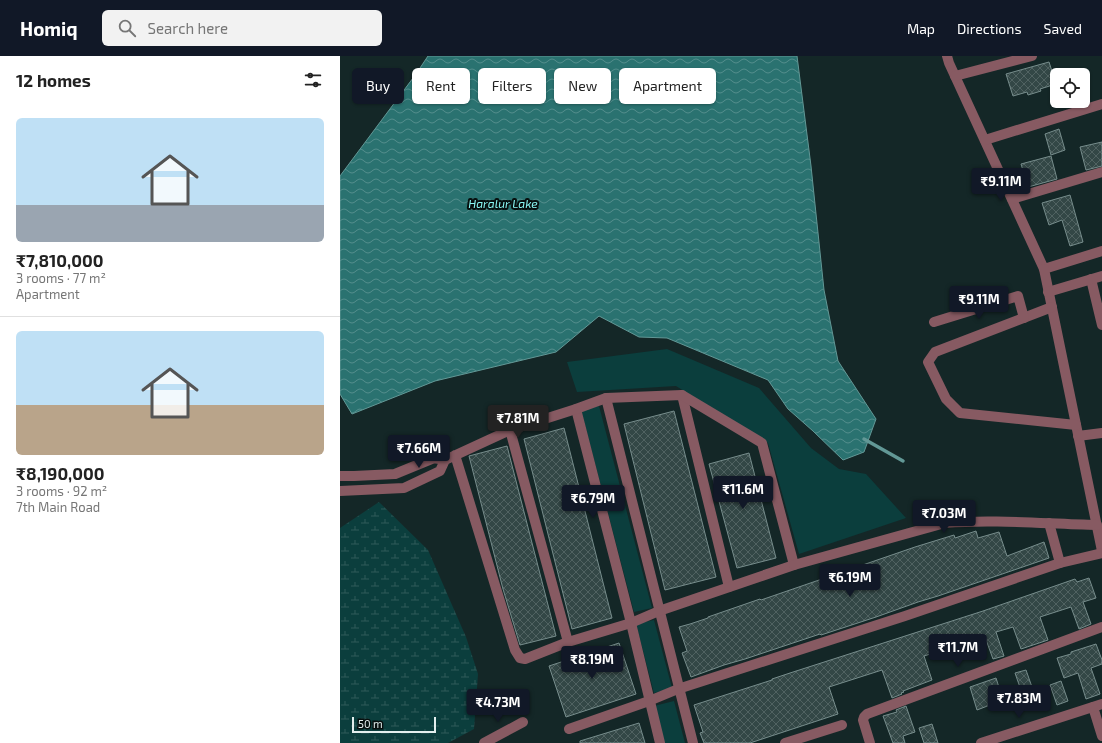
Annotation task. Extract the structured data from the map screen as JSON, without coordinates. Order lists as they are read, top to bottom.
{
  "water": ["Haralur Lake"],
  "scale_bar": "50 m",
  "page": {
    "header": "Homiq",
    "search": "Search here",
    "nav": ["Map", "Directions", "Saved"],
    "heading": "12 homes",
    "chip": [
      "Buy",
      "Rent",
      "Filters",
      "New",
      "Apartment"
    ],
    "list": [
      {
        "name": "₹7,810,000",
        "note": "3 rooms · 77 m² · Apartment"
      },
      {
        "name": "₹8,190,000",
        "note": "3 rooms · 92 m² · 7th Main Road"
      }
    ],
    "price": [
      "₹9.11M",
      "₹9.11M",
      "₹7.81M",
      "₹7.66M",
      "₹11.6M",
      "₹6.79M",
      "₹7.03M",
      "₹6.19M",
      "₹11.7M",
      "₹8.19M",
      "₹7.83M",
      "₹4.73M"
    ],
    "scale": "50 m"
  }
}
